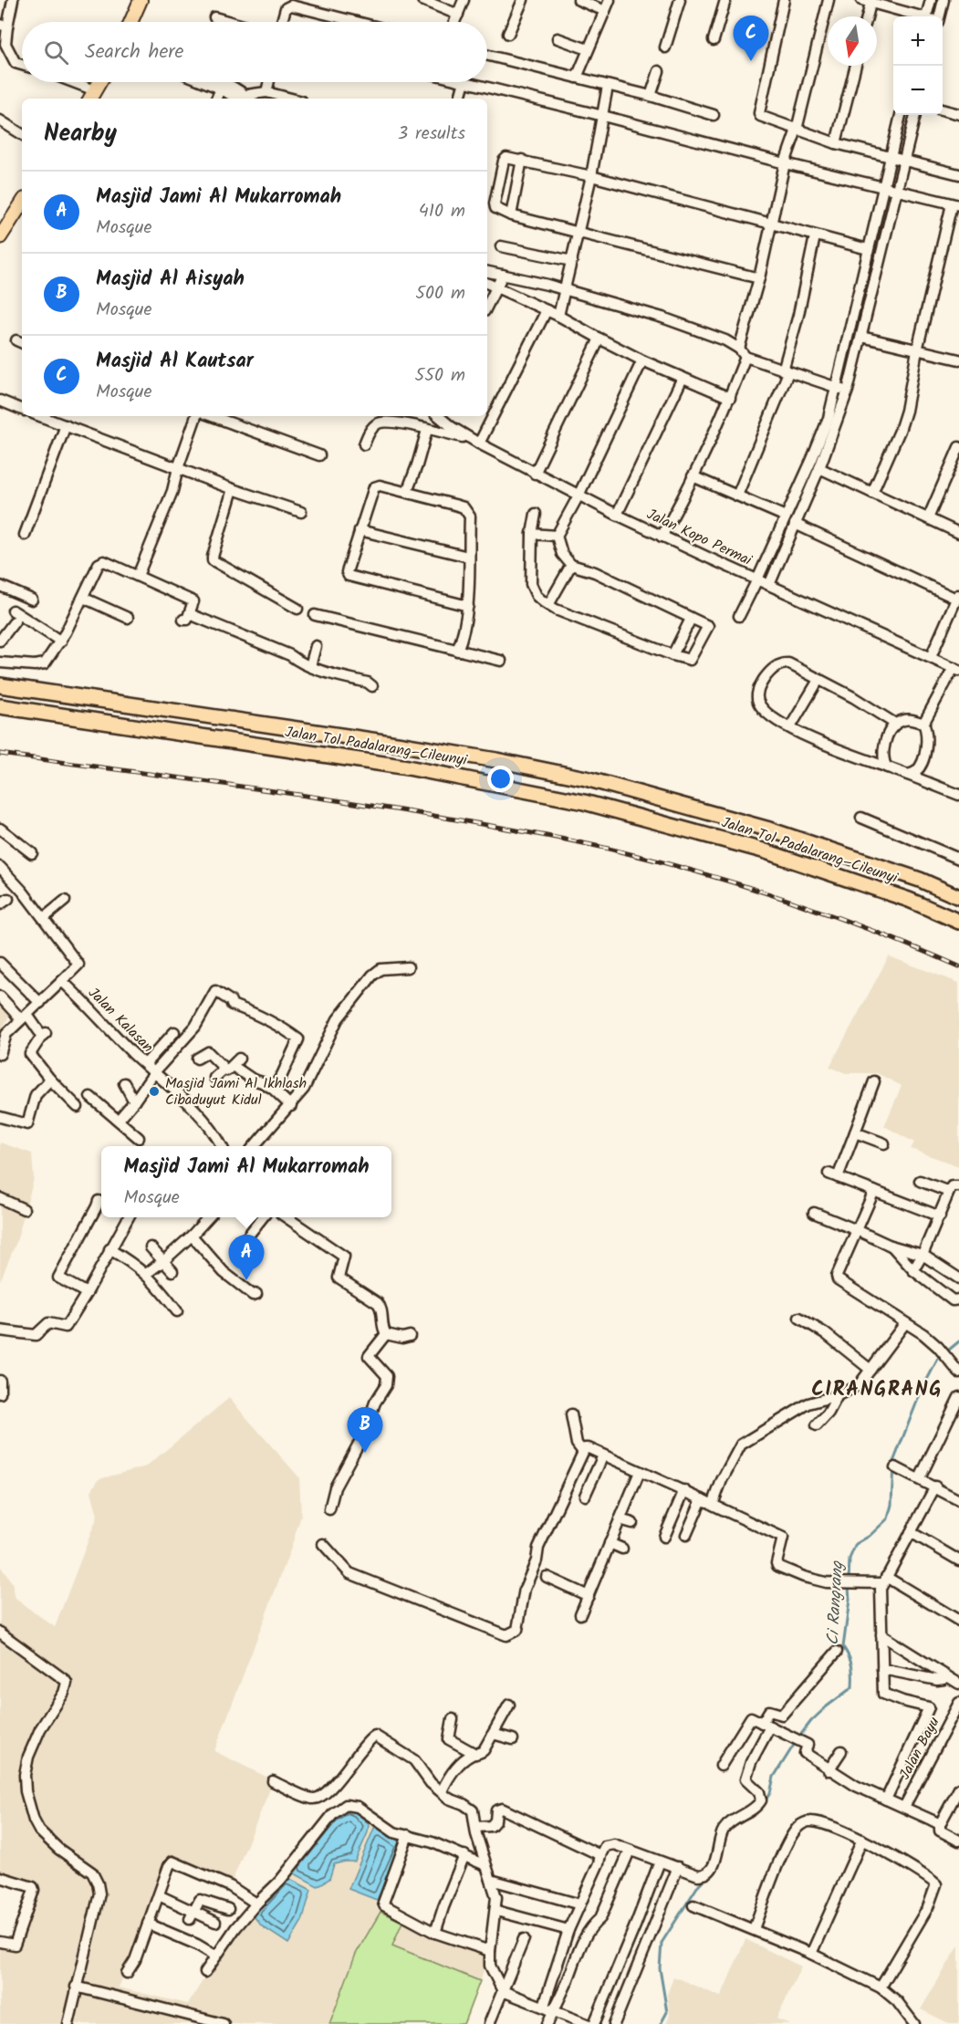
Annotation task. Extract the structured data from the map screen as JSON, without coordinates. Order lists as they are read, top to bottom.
{
  "streets": {
    "highway": ["Jalan Tol Padalarang–Cileunyi"],
    "street": ["Jalan Kopo Permai", "Jalan Kalasan", "Jalan Bayu"]
  },
  "districts": ["CIRANGRANG"],
  "water": ["Ci Rangrang"],
  "places": ["Masjid Jami Al Ikhlash Cibaduyut Kidul"],
  "north": "bottom",
  "page": {
    "pins": ["C", "A", "B"],
    "map_buttons": ["+", "−"],
    "search": "Search here",
    "heading": ["Nearby", "3 results"],
    "list": [
      {
        "mark": "A",
        "name": "Masjid Jami Al Mukarromah",
        "note": "Mosque",
        "value": "410 m"
      },
      {
        "mark": "B",
        "name": "Masjid Al Aisyah",
        "note": "Mosque",
        "value": "500 m"
      },
      {
        "mark": "C",
        "name": "Masjid Al Kautsar",
        "note": "Mosque",
        "value": "550 m"
      }
    ],
    "popup": ["Masjid Jami Al Mukarromah", "Mosque"]
  }
}
